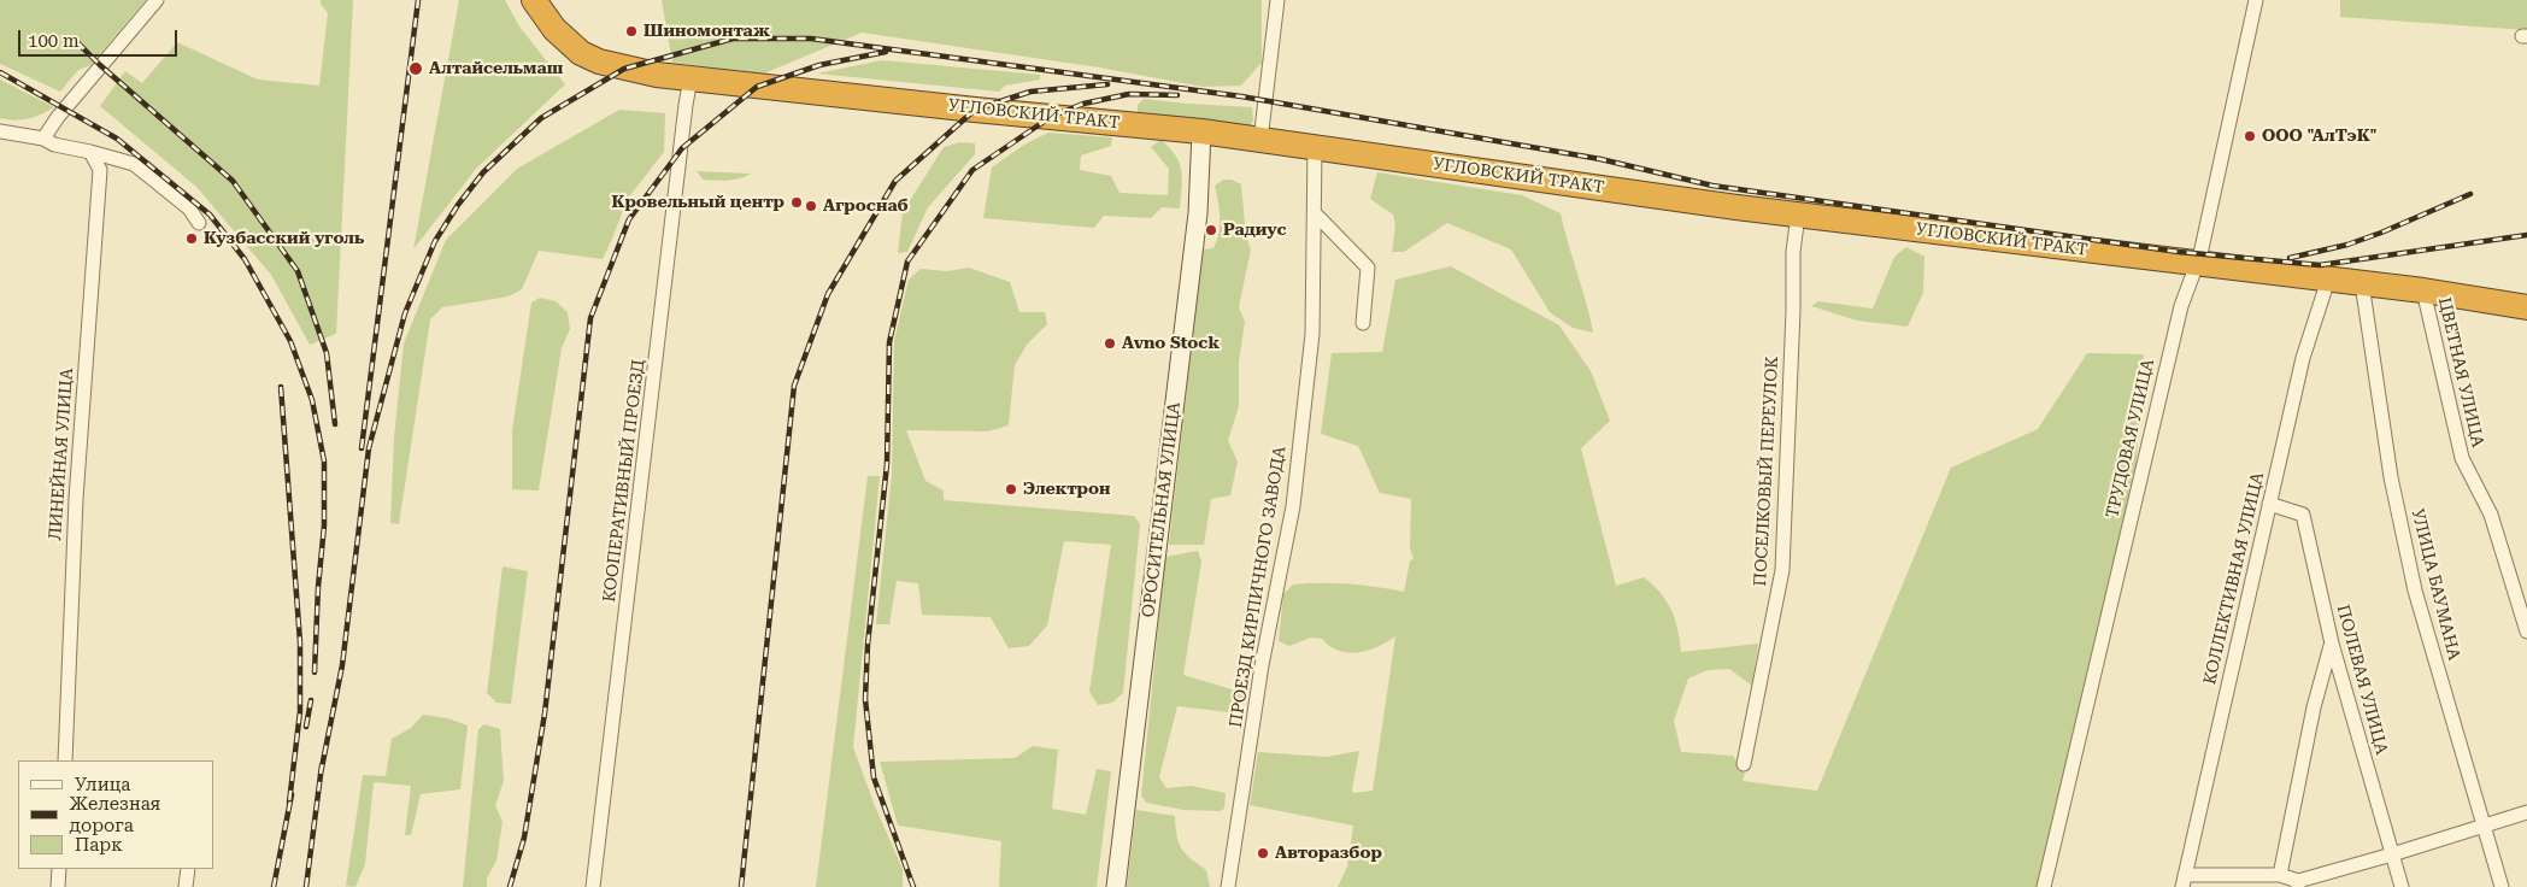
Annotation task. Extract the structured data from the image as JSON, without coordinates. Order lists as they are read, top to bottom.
{
  "streets": {
    "highway": ["УГЛОВСКИЙ ТРАКТ"],
    "main road": ["ОРОСИТЕЛЬНАЯ УЛИЦА"],
    "street": [
      "ЦВЕТНАЯ УЛИЦА",
      "ТРУДОВАЯ УЛИЦА",
      "ЛИНЕЙНАЯ УЛИЦА",
      "ПОСЕЛКОВЫЙ ПЕРЕУЛОК",
      "КООПЕРАТИВНЫЙ ПРОЕЗД",
      "КОЛЛЕКТИВНАЯ УЛИЦА",
      "УЛИЦА БАУМАНА",
      "ПРОЕЗД КИРПИЧНОГО ЗАВОДА",
      "ПОЛЕВАЯ УЛИЦА"
    ]
  },
  "crossings": [
    ["УГЛОВСКИЙ ТРАКТ", "ЦВЕТНАЯ УЛИЦА"],
    ["УГЛОВСКИЙ ТРАКТ", "ТРУДОВАЯ УЛИЦА"],
    ["УГЛОВСКИЙ ТРАКТ", "ПОСЕЛКОВЫЙ ПЕРЕУЛОК"],
    ["УГЛОВСКИЙ ТРАКТ", "КООПЕРАТИВНЫЙ ПРОЕЗД"],
    ["УГЛОВСКИЙ ТРАКТ", "ОРОСИТЕЛЬНАЯ УЛИЦА"],
    ["УГЛОВСКИЙ ТРАКТ", "КОЛЛЕКТИВНАЯ УЛИЦА"],
    ["УГЛОВСКИЙ ТРАКТ", "УЛИЦА БАУМАНА"],
    ["УГЛОВСКИЙ ТРАКТ", "ПРОЕЗД КИРПИЧНОГО ЗАВОДА"],
    ["КОЛЛЕКТИВНАЯ УЛИЦА", "ПОЛЕВАЯ УЛИЦА"]
  ],
  "places": [
    "Шиномонтаж",
    "Алтайсельмаш",
    "ООО \"АлТэК\"",
    "Кровельный центр",
    "Агроснаб",
    "Радиус",
    "Кузбасский уголь",
    "Avno Stoсk",
    "Электрон",
    "Авторазбор"
  ],
  "legend": ["Улица", "Железная дорога", "Парк"],
  "scale_bar": "100 m"
}
